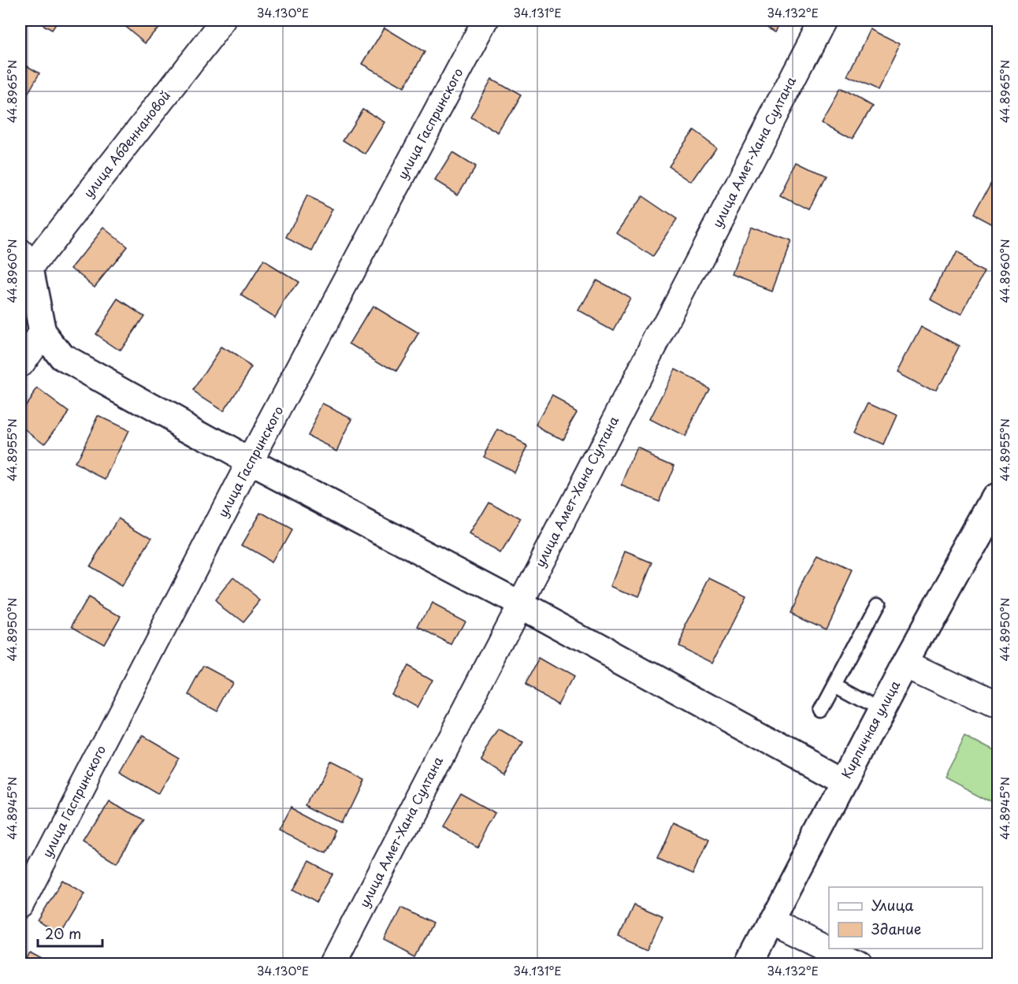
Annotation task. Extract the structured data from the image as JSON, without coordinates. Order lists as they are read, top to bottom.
{
  "streets": {
    "street": [
      "улица Гаспринского",
      "улица Абденнановой",
      "улица Амет-Хана Султана",
      "Кирпичная улица"
    ]
  },
  "legend": ["Улица", "Здание"],
  "scale_bar": "20 m",
  "coordinates": [
    "34.130°E",
    "34.131°E",
    "34.132°E",
    "44.8965°N",
    "44.8960°N",
    "44.8955°N",
    "44.8950°N",
    "44.8945°N"
  ]
}
